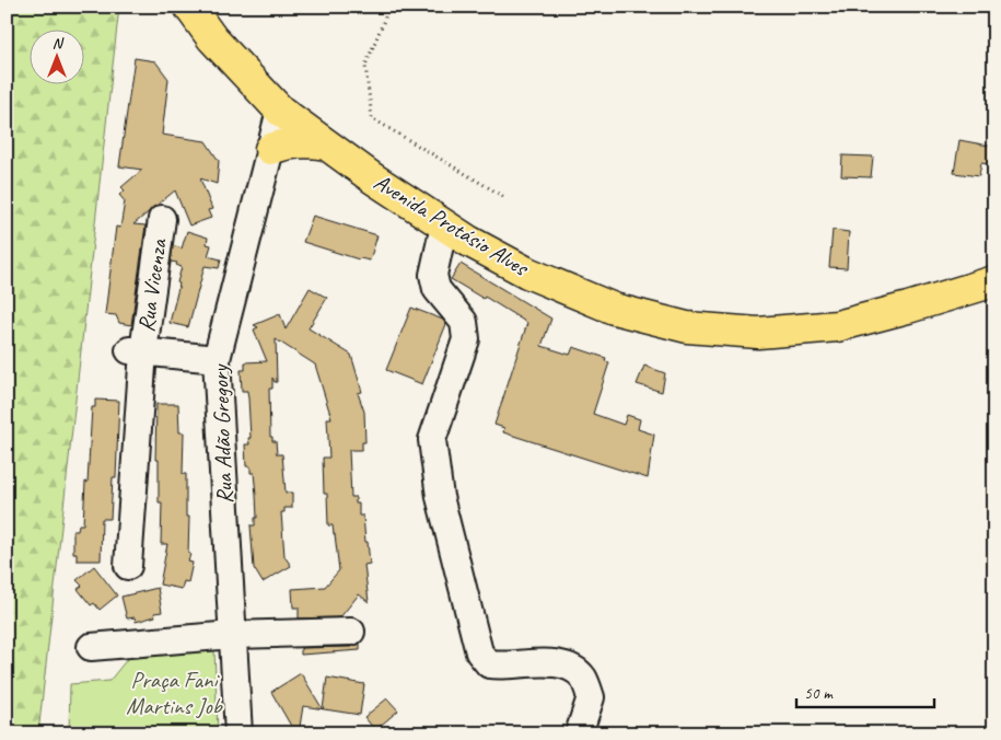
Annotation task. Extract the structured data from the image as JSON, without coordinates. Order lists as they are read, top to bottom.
{
  "streets": {
    "main road": ["Avenida Protásio Alves"],
    "street": ["Rua Vicenza", "Rua Adão Gregory"]
  },
  "crossings": [
    ["Avenida Protásio Alves", "Rua Adão Gregory"]
  ],
  "parks": ["Praça Fani Martins Job"],
  "scale_bar": "50 m",
  "north": "top"
}
